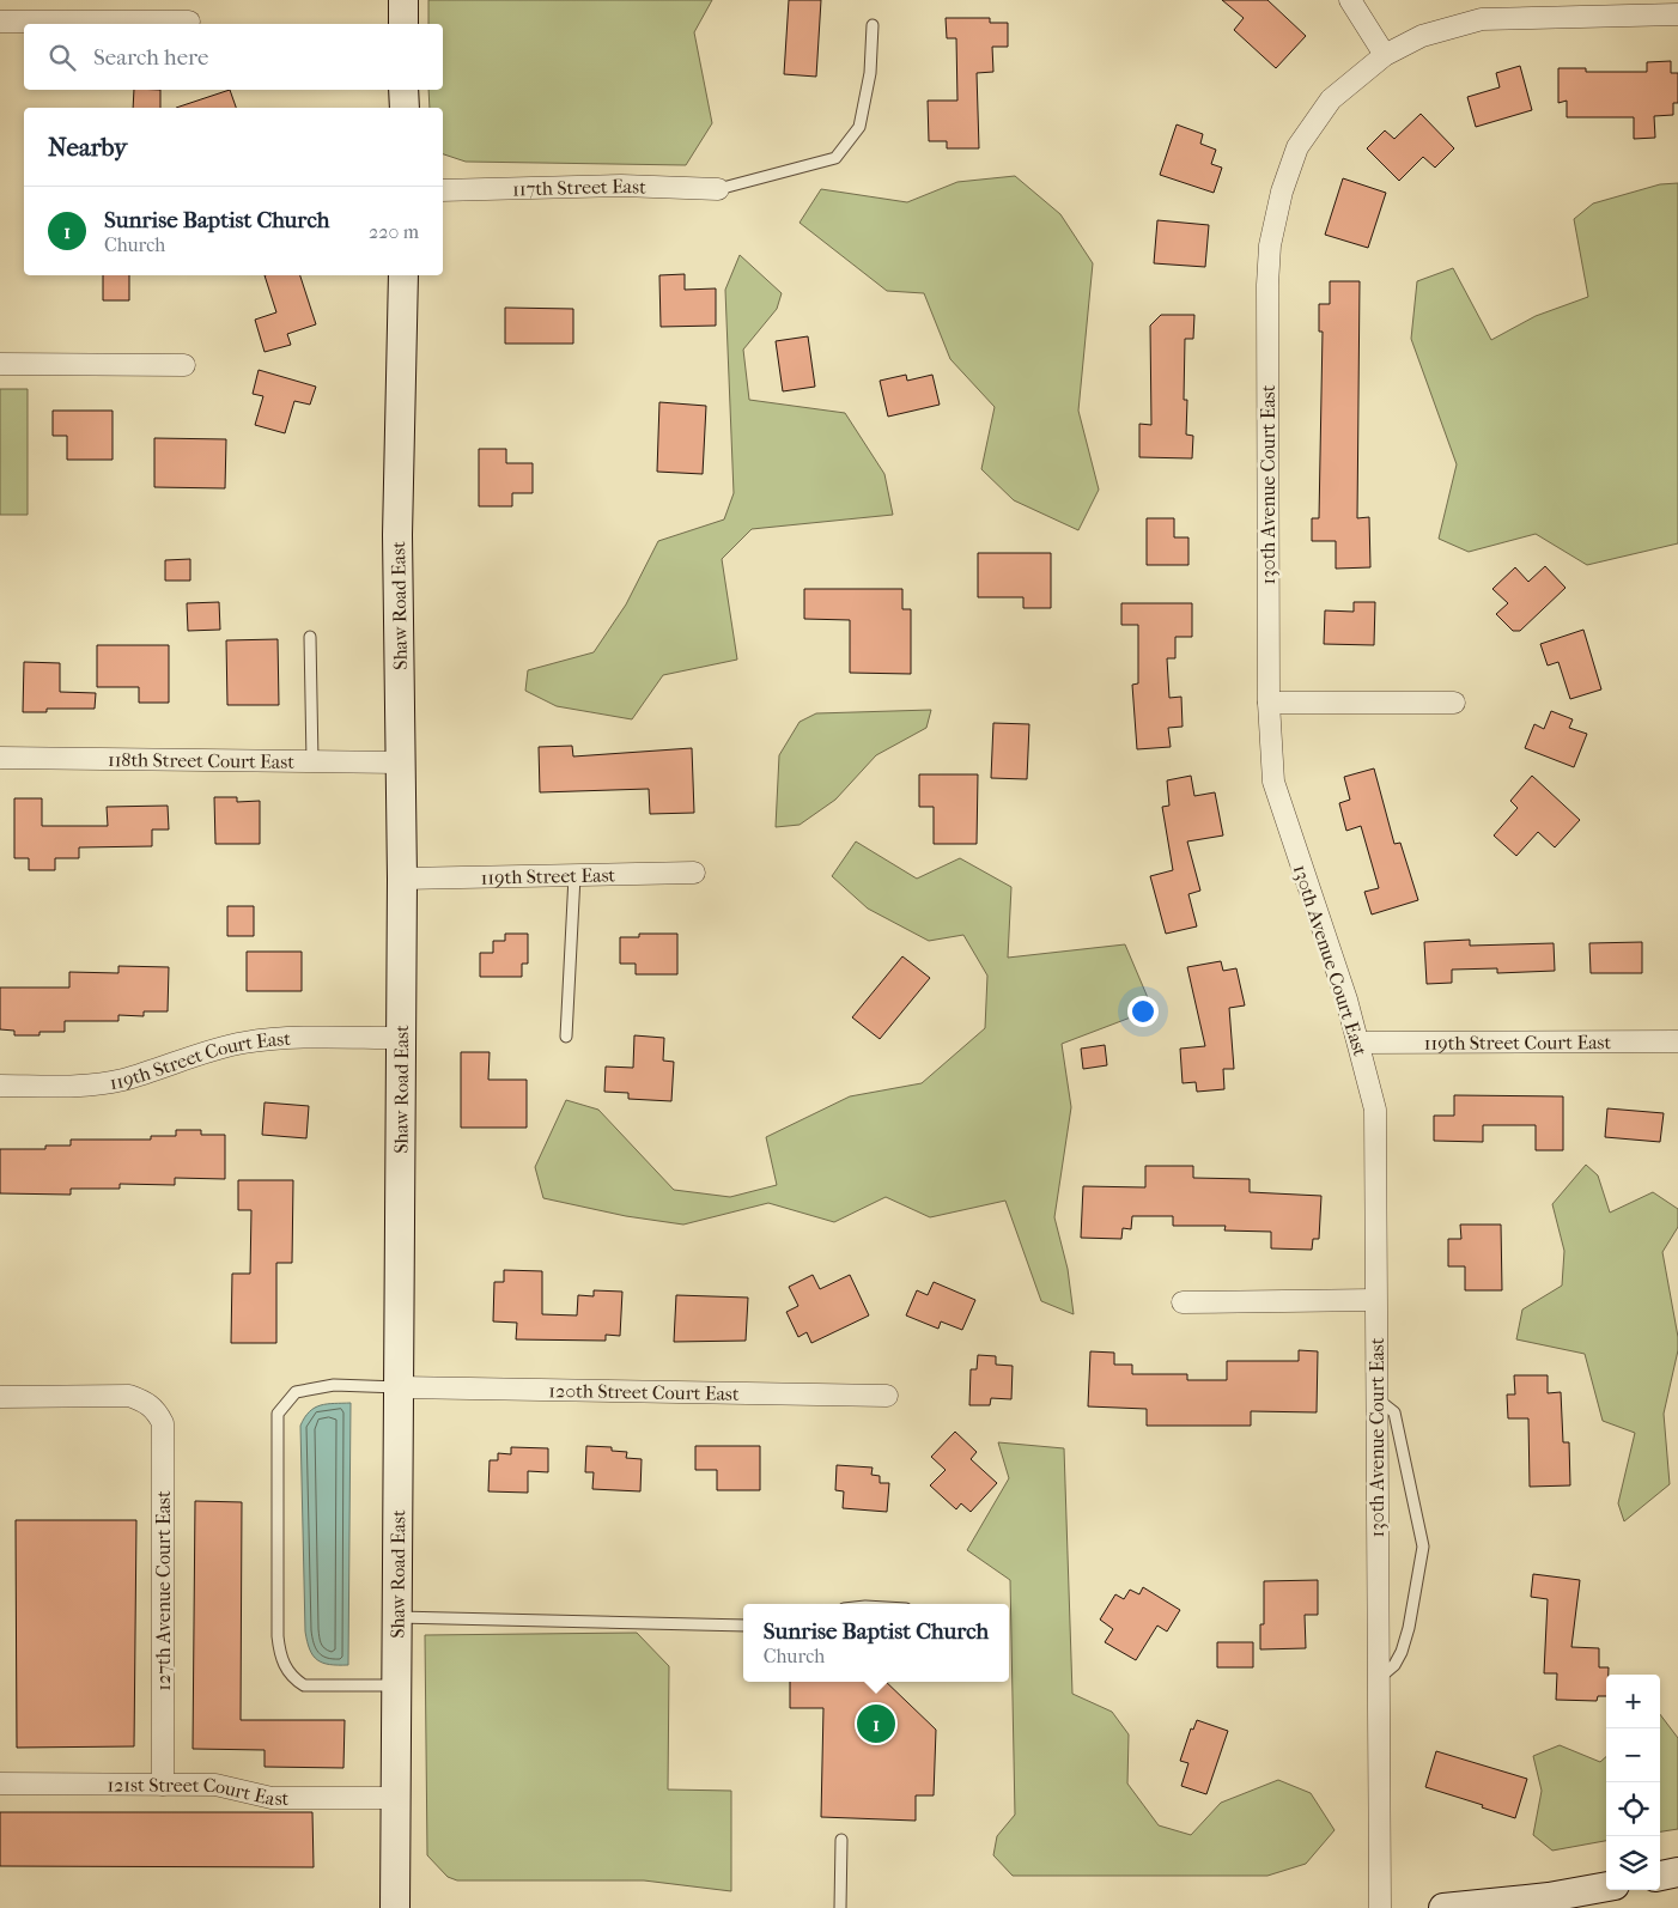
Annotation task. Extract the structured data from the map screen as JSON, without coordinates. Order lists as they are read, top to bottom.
{
  "streets": {
    "main road": ["Shaw Road East"],
    "street": [
      "117th Street East",
      "130th Avenue Court East",
      "118th Street Court East",
      "119th Street East",
      "119th Street Court East",
      "120th Street Court East",
      "127th Avenue Court East",
      "121st Street Court East"
    ]
  },
  "crossings": [
    ["130th Avenue Court East", "119th Street Court East"],
    ["Shaw Road East", "118th Street Court East"],
    ["Shaw Road East", "119th Street East"],
    ["Shaw Road East", "119th Street Court East"],
    ["Shaw Road East", "120th Street Court East"],
    ["Shaw Road East", "121st Street Court East"],
    ["127th Avenue Court East", "121st Street Court East"]
  ],
  "page": {
    "search": "Search here",
    "heading": "Nearby",
    "list": [
      {
        "mark": "1",
        "name": "Sunrise Baptist Church",
        "note": "Church",
        "value": "220 m"
      }
    ],
    "popup": ["Sunrise Baptist Church", "Church"],
    "map_buttons": ["+", "−"],
    "pins": "1"
  }
}
